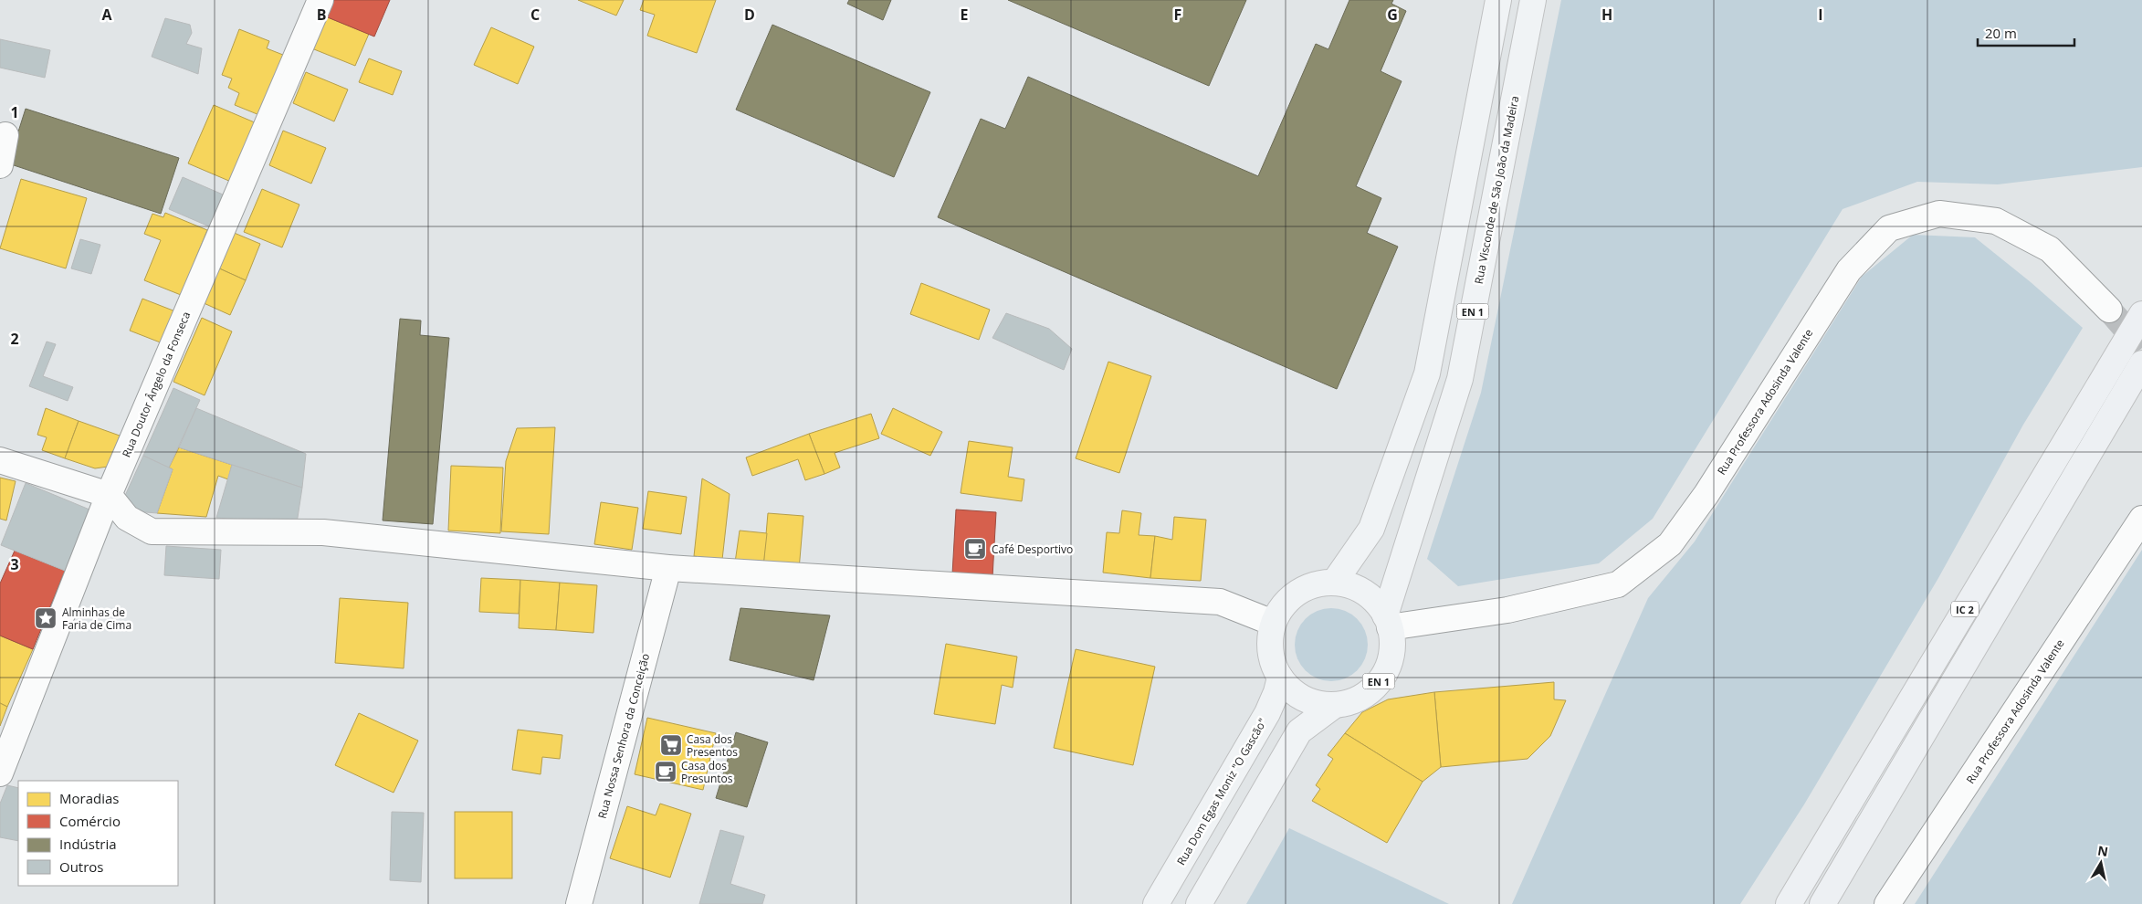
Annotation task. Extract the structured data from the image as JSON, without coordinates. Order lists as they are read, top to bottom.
{
  "streets": {
    "highway": ["IC 2"],
    "main road": ["Rua Visconde de São João da Madeira", "EN 1", "Rua Dom Egas Moniz \"O Gascão\""],
    "street": ["Rua Doutor Ângelo da Fonseca", "Rua Professora Adosinda Valente", "Rua Nossa Senhora da Conceição"]
  },
  "crossings": [
    ["Rua Visconde de São João da Madeira", "EN 1"],
    ["Rua Visconde de São João da Madeira", "Rua Professora Adosinda Valente"],
    ["Rua Visconde de São João da Madeira", "Rua Dom Egas Moniz \"O Gascão\""],
    ["EN 1", "Rua Professora Adosinda Valente"],
    ["EN 1", "Rua Dom Egas Moniz \"O Gascão\""],
    ["Rua Professora Adosinda Valente", "Rua Dom Egas Moniz \"O Gascão\""]
  ],
  "places": {
    "cafe": ["Café Desportivo", "Casa dos Presuntos"],
    "place": ["Alminhas de Faria de Cima"],
    "supermarket": ["Casa dos Presentos"]
  },
  "legend": [
    "Moradias",
    "Comércio",
    "Indústria",
    "Outros"
  ],
  "scale_bar": "20 m",
  "north": "top",
  "grid": {
    "columns": [
      "A",
      "B",
      "C",
      "D",
      "E",
      "F",
      "G",
      "H",
      "I"
    ],
    "rows": ["1", "2", "3"]
  }
}
